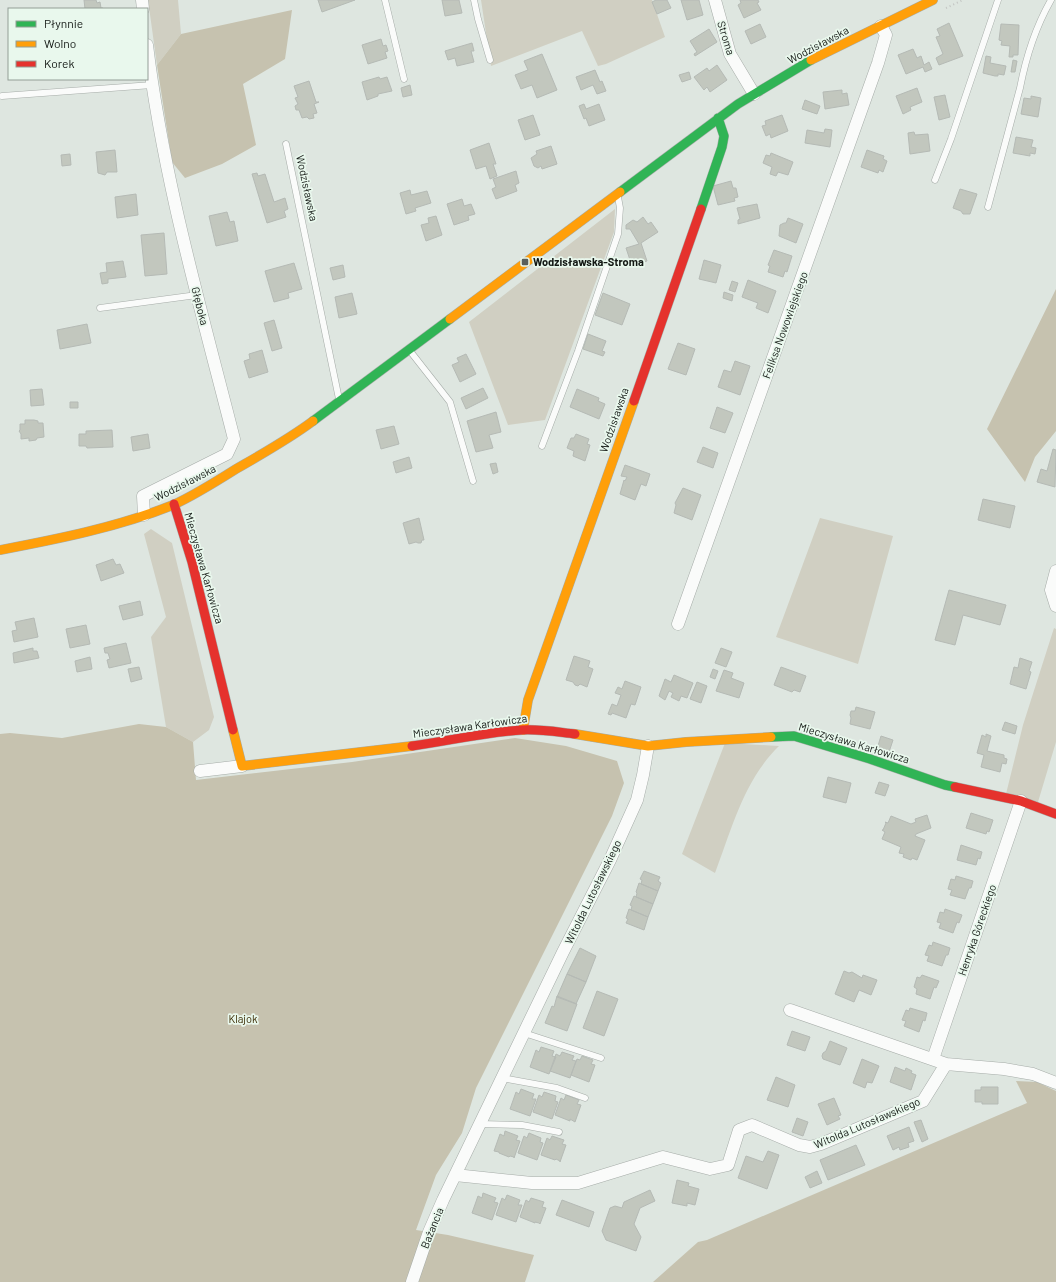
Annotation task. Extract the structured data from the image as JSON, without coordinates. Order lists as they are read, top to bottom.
{
  "streets": {
    "street": [
      "Stroma",
      "Wodzisławska",
      "Głęboka",
      "Feliksa Nowowiejskiego",
      "Mieczysława Karłowicza",
      "Witolda Lutosławskiego",
      "Henryka Góreckiego",
      "Bażancia"
    ]
  },
  "crossings": [
    ["Stroma", "Wodzisławska"],
    ["Wodzisławska", "Głęboka"],
    ["Wodzisławska", "Feliksa Nowowiejskiego"],
    ["Wodzisławska", "Mieczysława Karłowicza"],
    ["Mieczysława Karłowicza", "Witolda Lutosławskiego"],
    ["Mieczysława Karłowicza", "Henryka Góreckiego"],
    ["Witolda Lutosławskiego", "Bażancia"]
  ],
  "parks": ["Klajok"],
  "places": {
    "transit": ["Wodzisławska-Stroma"]
  },
  "legend": ["Płynnie", "Wolno", "Korek"]
}
